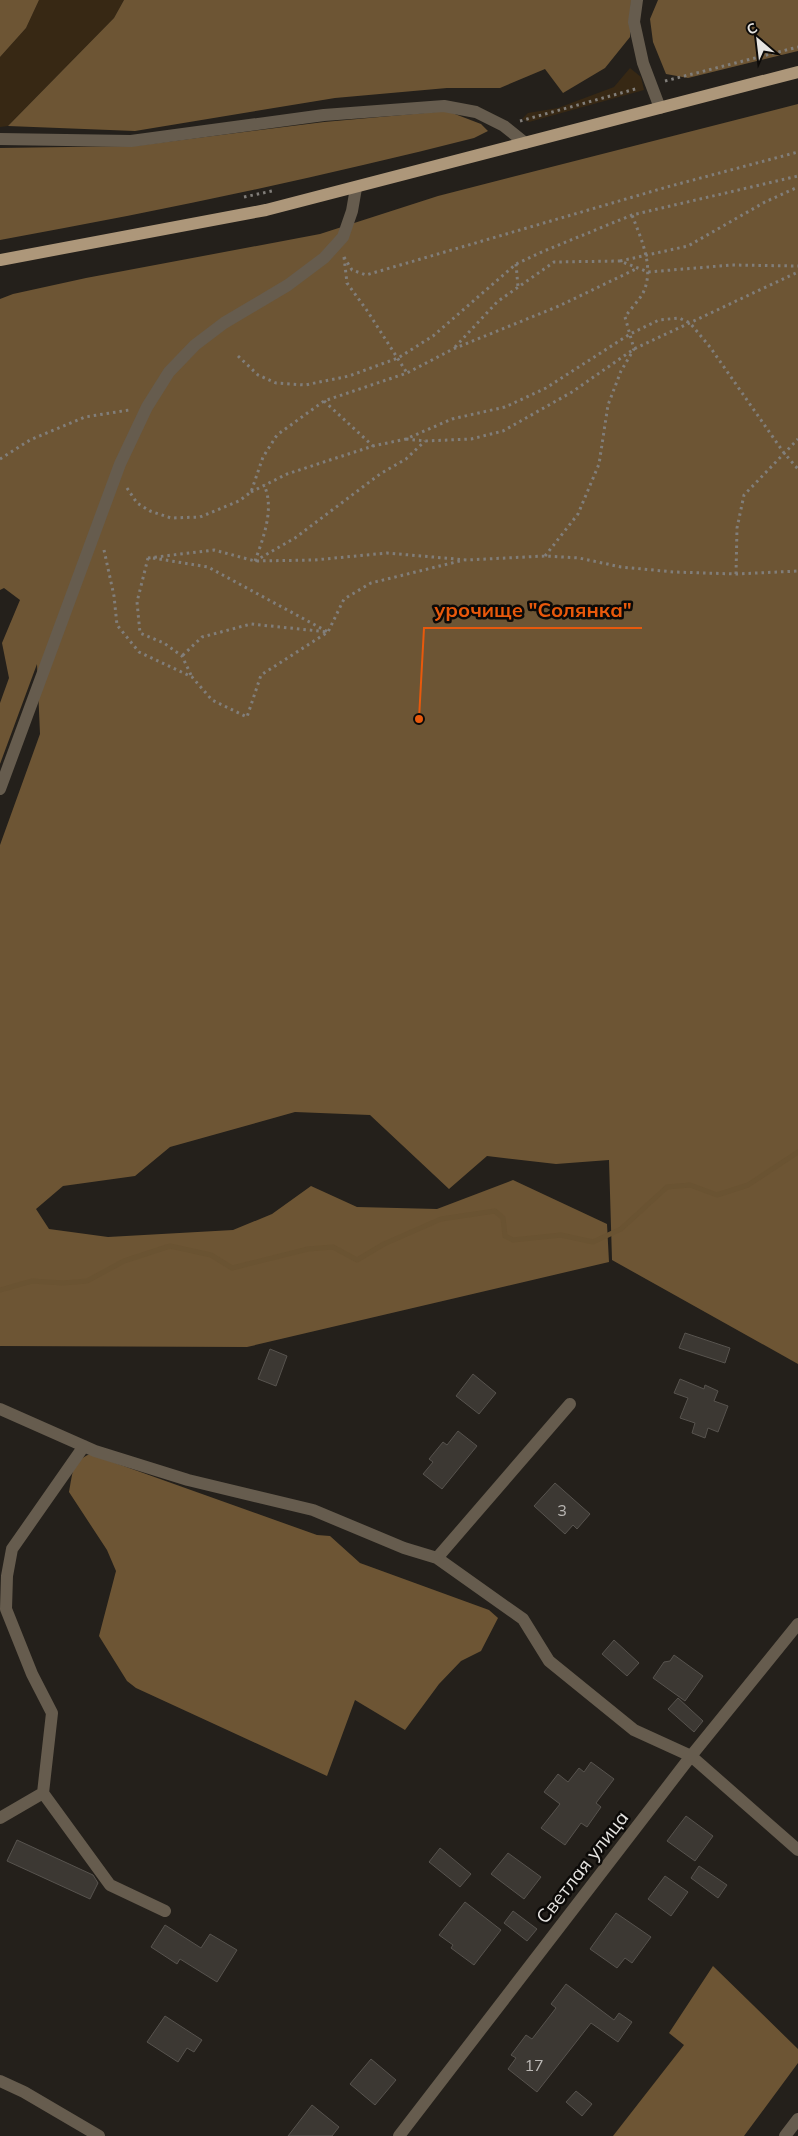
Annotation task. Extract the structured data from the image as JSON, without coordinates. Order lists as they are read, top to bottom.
{
  "streets": {
    "street": ["Светлая улица"]
  },
  "places": ["урочище \"Солянка\""],
  "house_numbers": ["3", "17"],
  "north": "top left"
}
